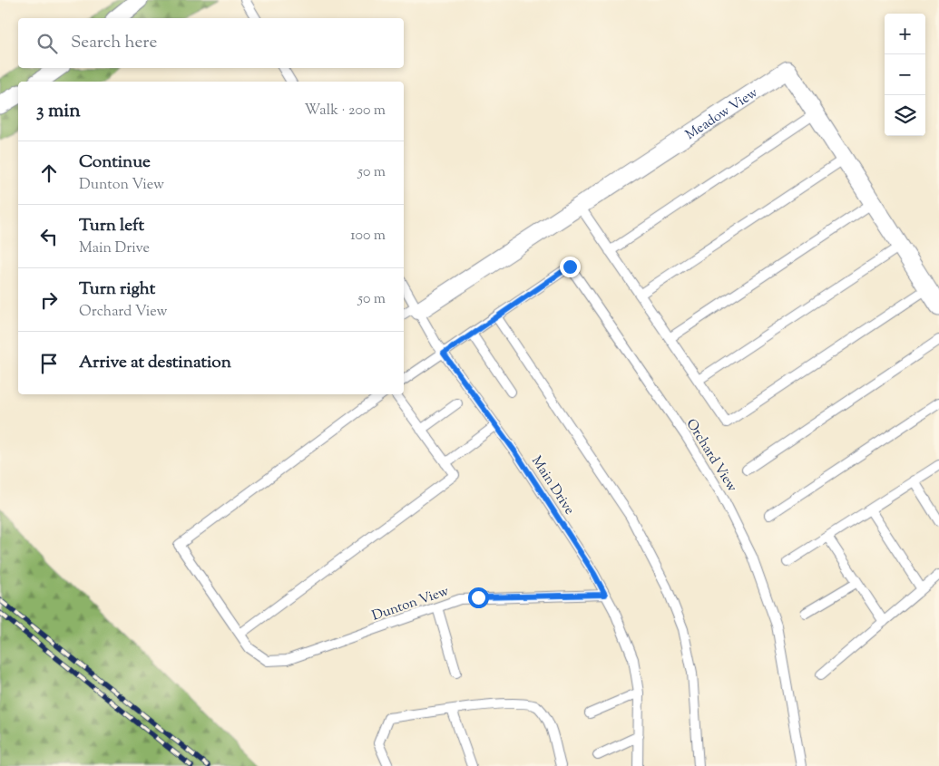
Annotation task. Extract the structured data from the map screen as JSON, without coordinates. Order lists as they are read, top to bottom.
{
  "streets": {
    "street": ["Meadow View"],
    "lane": ["Orchard View", "Main Drive", "Dunton View"]
  },
  "crossings": [
    ["Meadow View", "Main Drive"],
    ["Orchard View", "Main Drive"],
    ["Main Drive", "Dunton View"]
  ],
  "page": {
    "map_buttons": ["+", "−"],
    "search": "Search here",
    "heading": ["3 min", "Walk · 200 m"],
    "list": [
      ["Continue", "Dunton View", "50 m"],
      ["Turn left", "Main Drive", "100 m"],
      ["Turn right", "Orchard View", "50 m"],
      "Arrive at destination"
    ]
  }
}
